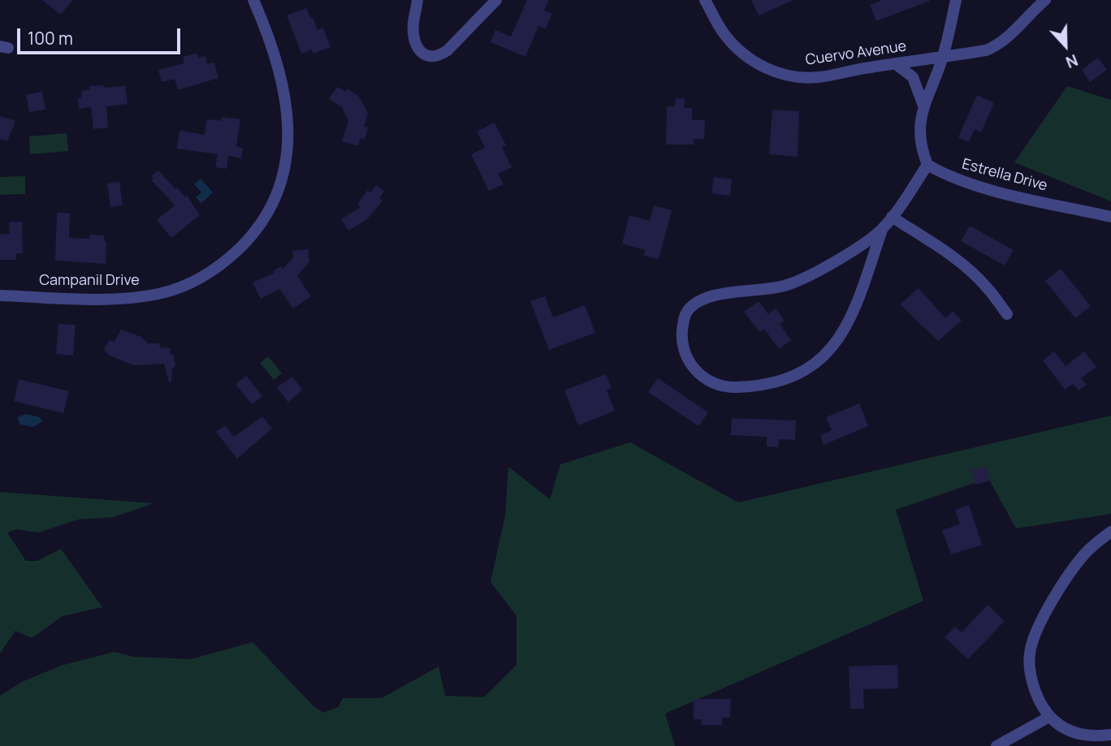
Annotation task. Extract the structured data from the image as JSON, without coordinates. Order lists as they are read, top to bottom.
{
  "streets": {
    "street": ["Cuervo Avenue", "Estrella Drive", "Campanil Drive"]
  },
  "scale_bar": "100 m",
  "north": "bottom"
}
